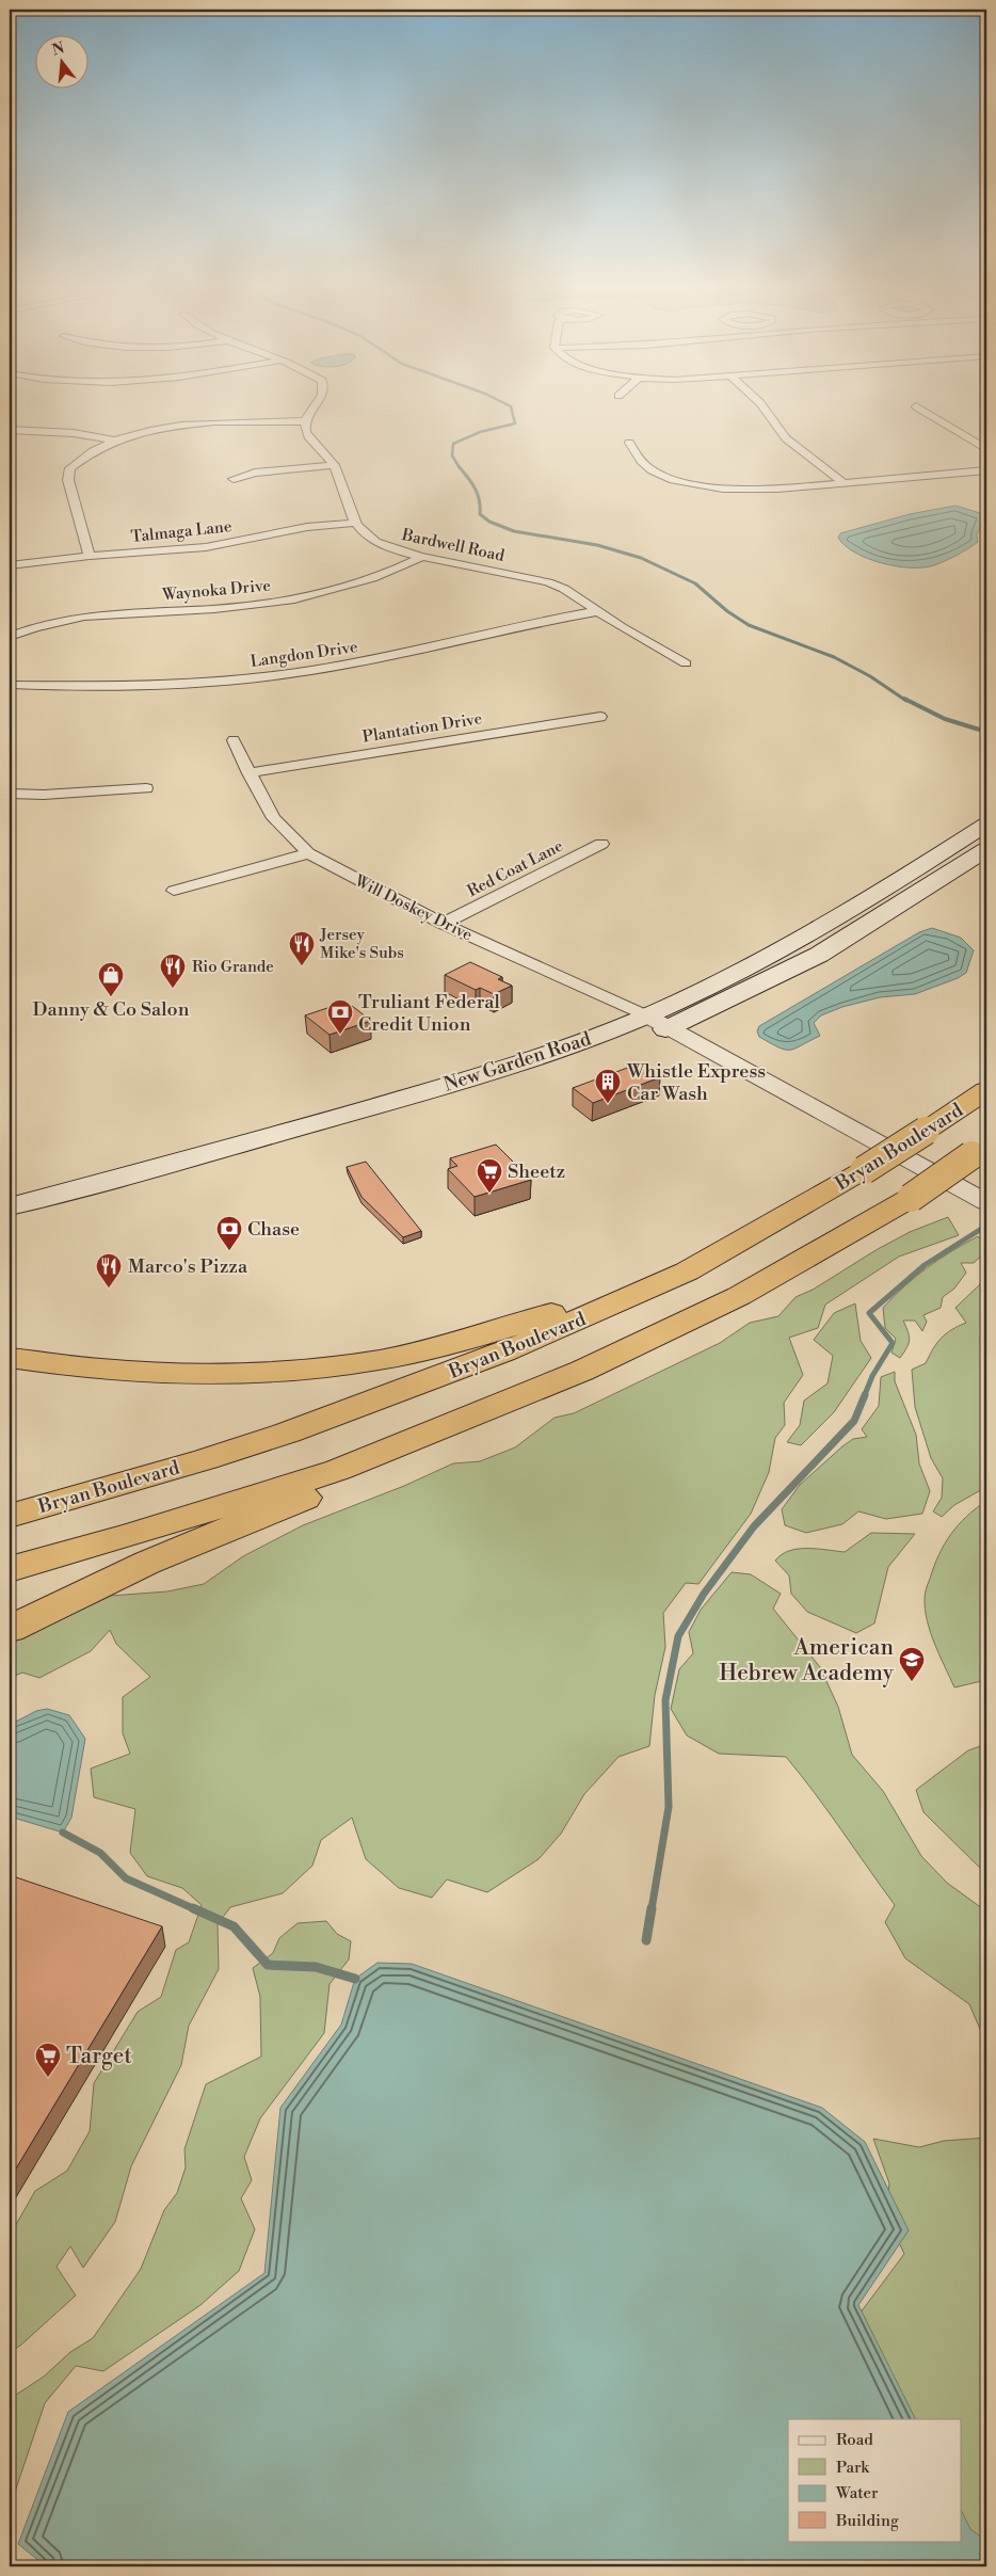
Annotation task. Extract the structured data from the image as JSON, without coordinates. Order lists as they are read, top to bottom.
{
  "streets": {
    "highway": ["Bryan Boulevard"],
    "main road": ["New Garden Road"],
    "street": [
      "Talmaga Lane",
      "Bardwell Road",
      "Waynoka Drive",
      "Langdon Drive",
      "Plantation Drive",
      "Red Coat Lane",
      "Will Doskey Drive"
    ]
  },
  "crossings": [
    ["Talmaga Lane", "Bardwell Road"],
    ["Bardwell Road", "Waynoka Drive"],
    ["Bardwell Road", "Langdon Drive"],
    ["Plantation Drive", "Will Doskey Drive"],
    ["Red Coat Lane", "Will Doskey Drive"],
    ["Will Doskey Drive", "New Garden Road"]
  ],
  "places": {
    "restaurant": ["Jersey Mike's Subs", "Rio Grande", "Marco's Pizza"],
    "shop": ["Danny & Co Salon"],
    "bank": ["Truliant Federal Credit Union", "Chase"],
    "building": ["Whistle Express Car Wash"],
    "supermarket": ["Sheetz", "Target"],
    "school or university": ["American Hebrew Academy"]
  },
  "legend": [
    "Road",
    "Park",
    "Water",
    "Building"
  ],
  "north": "top"
}
